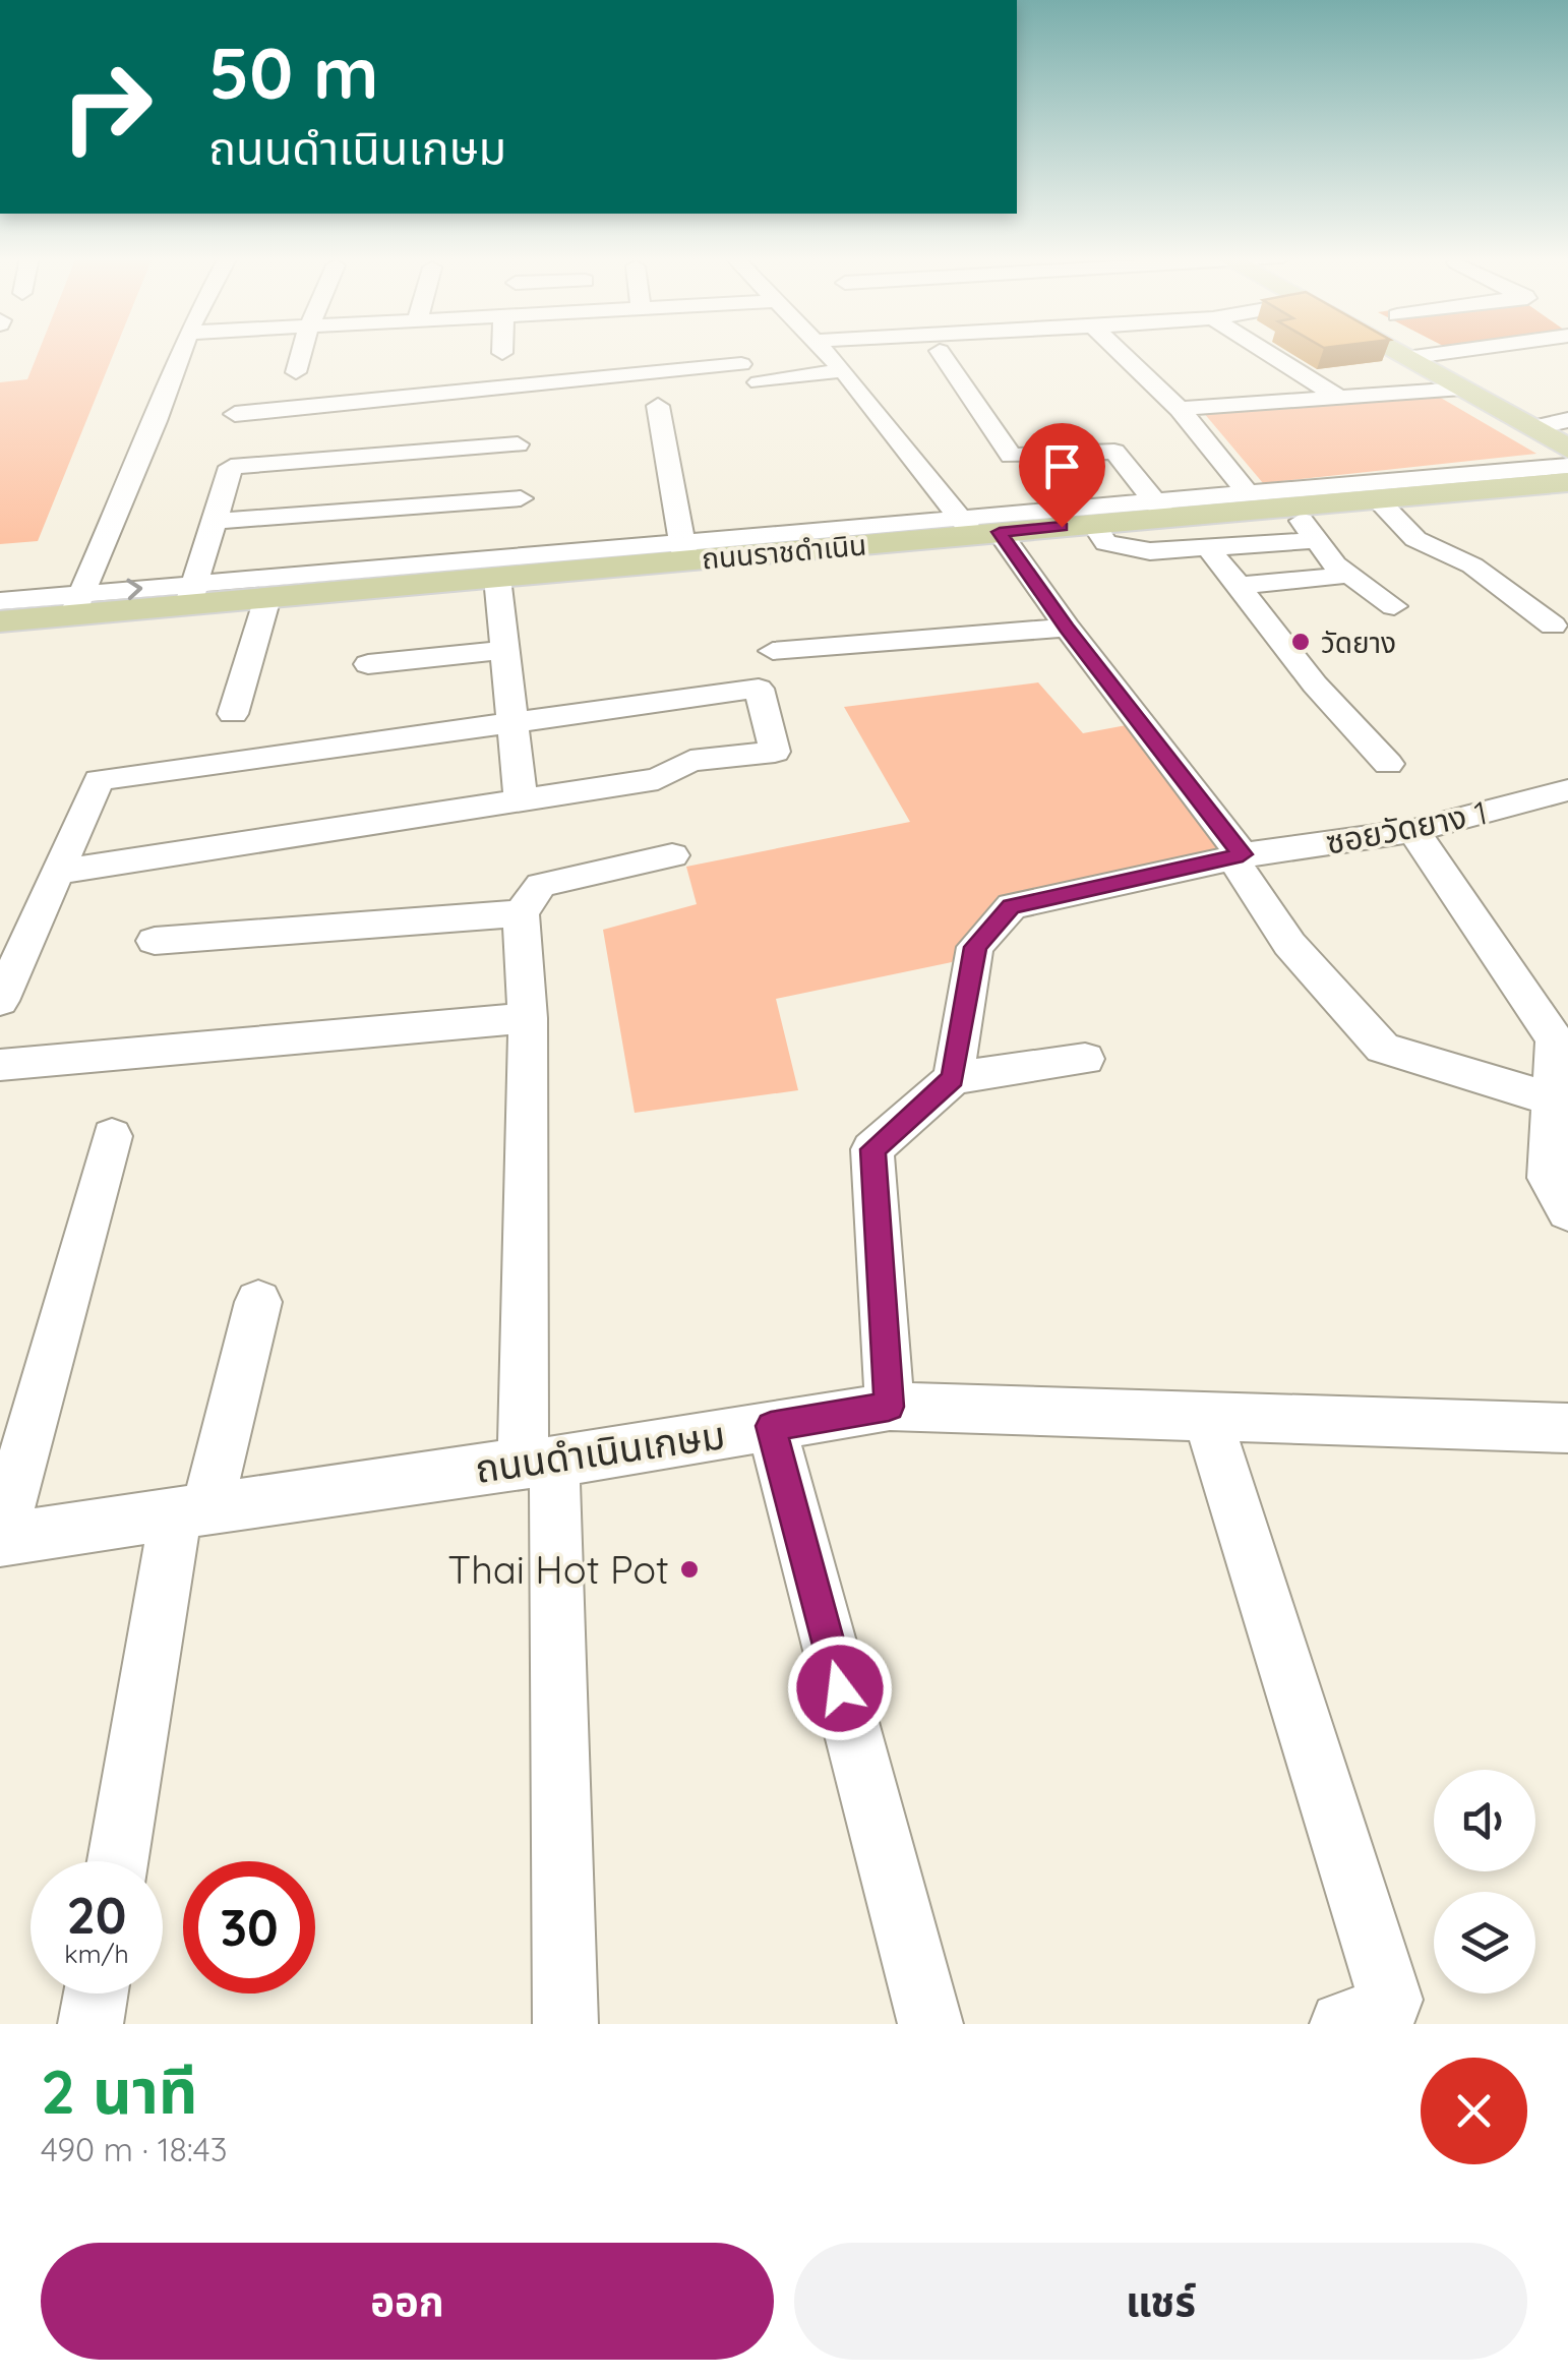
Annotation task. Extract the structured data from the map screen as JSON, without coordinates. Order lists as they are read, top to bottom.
{
  "streets": {
    "main road": ["ถนนราชดำเนิน"],
    "street": ["ซอยวัดยาง 1", "ถนนดำเนินเกษม"]
  },
  "places": ["วัดยาง", "Thai Hot Pot"],
  "page": {
    "turn": ["50 m", "ถนนดำเนินเกษม"],
    "speed": "20 km/h",
    "limit": "30",
    "heading": ["2 นาที", "490 m · 18:43"],
    "buttons": ["ออก", "แชร์"]
  }
}
